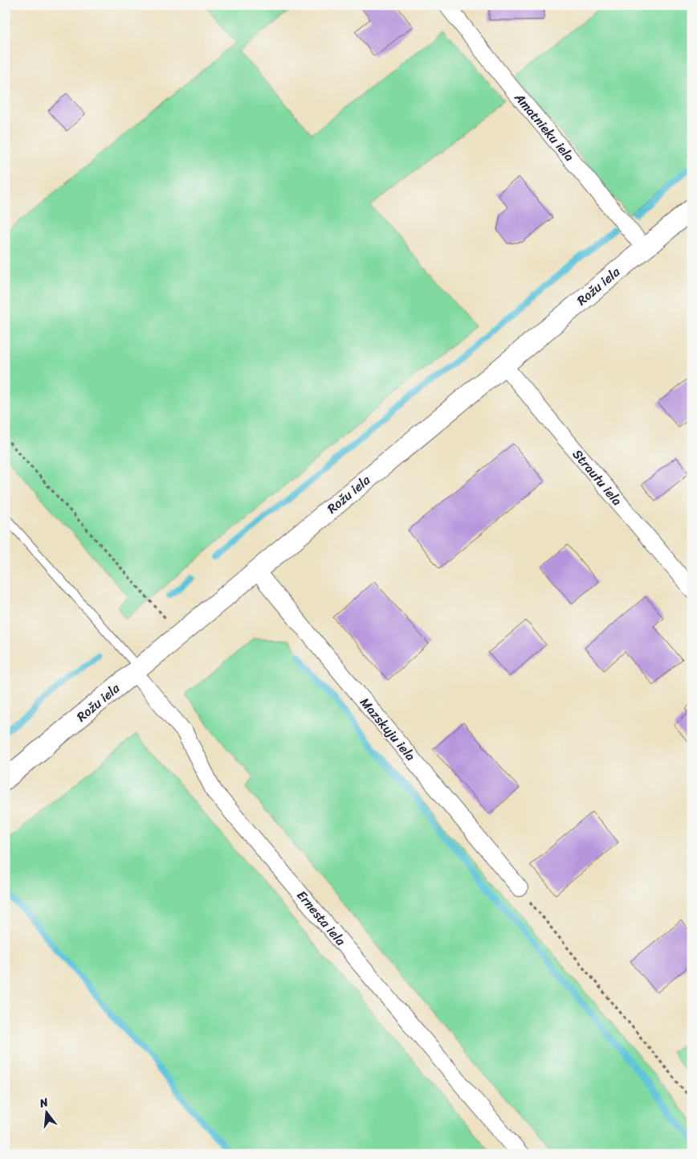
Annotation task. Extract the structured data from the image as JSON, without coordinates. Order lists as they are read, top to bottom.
{
  "streets": {
    "street": [
      "Amatnieku iela",
      "Rožu iela",
      "Strautu iela",
      "Mazskuju iela",
      "Ernesta iela"
    ]
  },
  "crossings": [
    ["Amatnieku iela", "Rožu iela"],
    ["Rožu iela", "Strautu iela"],
    ["Rožu iela", "Mazskuju iela"],
    ["Rožu iela", "Ernesta iela"]
  ],
  "north": "top"
}
